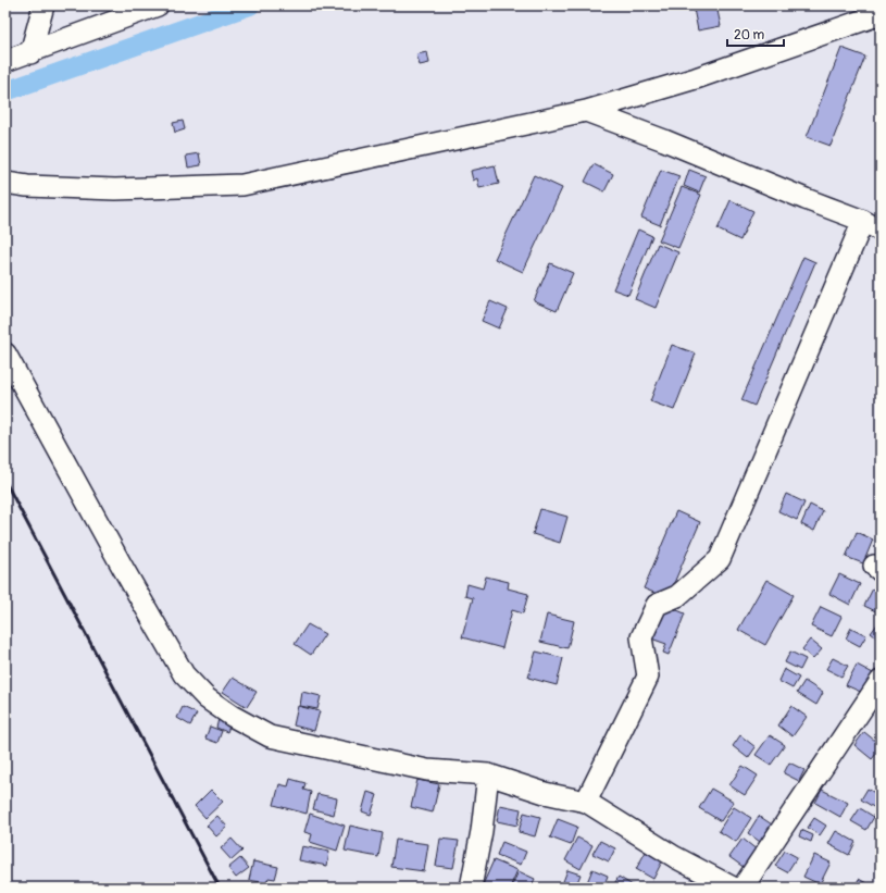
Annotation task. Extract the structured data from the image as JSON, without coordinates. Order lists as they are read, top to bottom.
{
  "scale_bar": "20 m"
}
